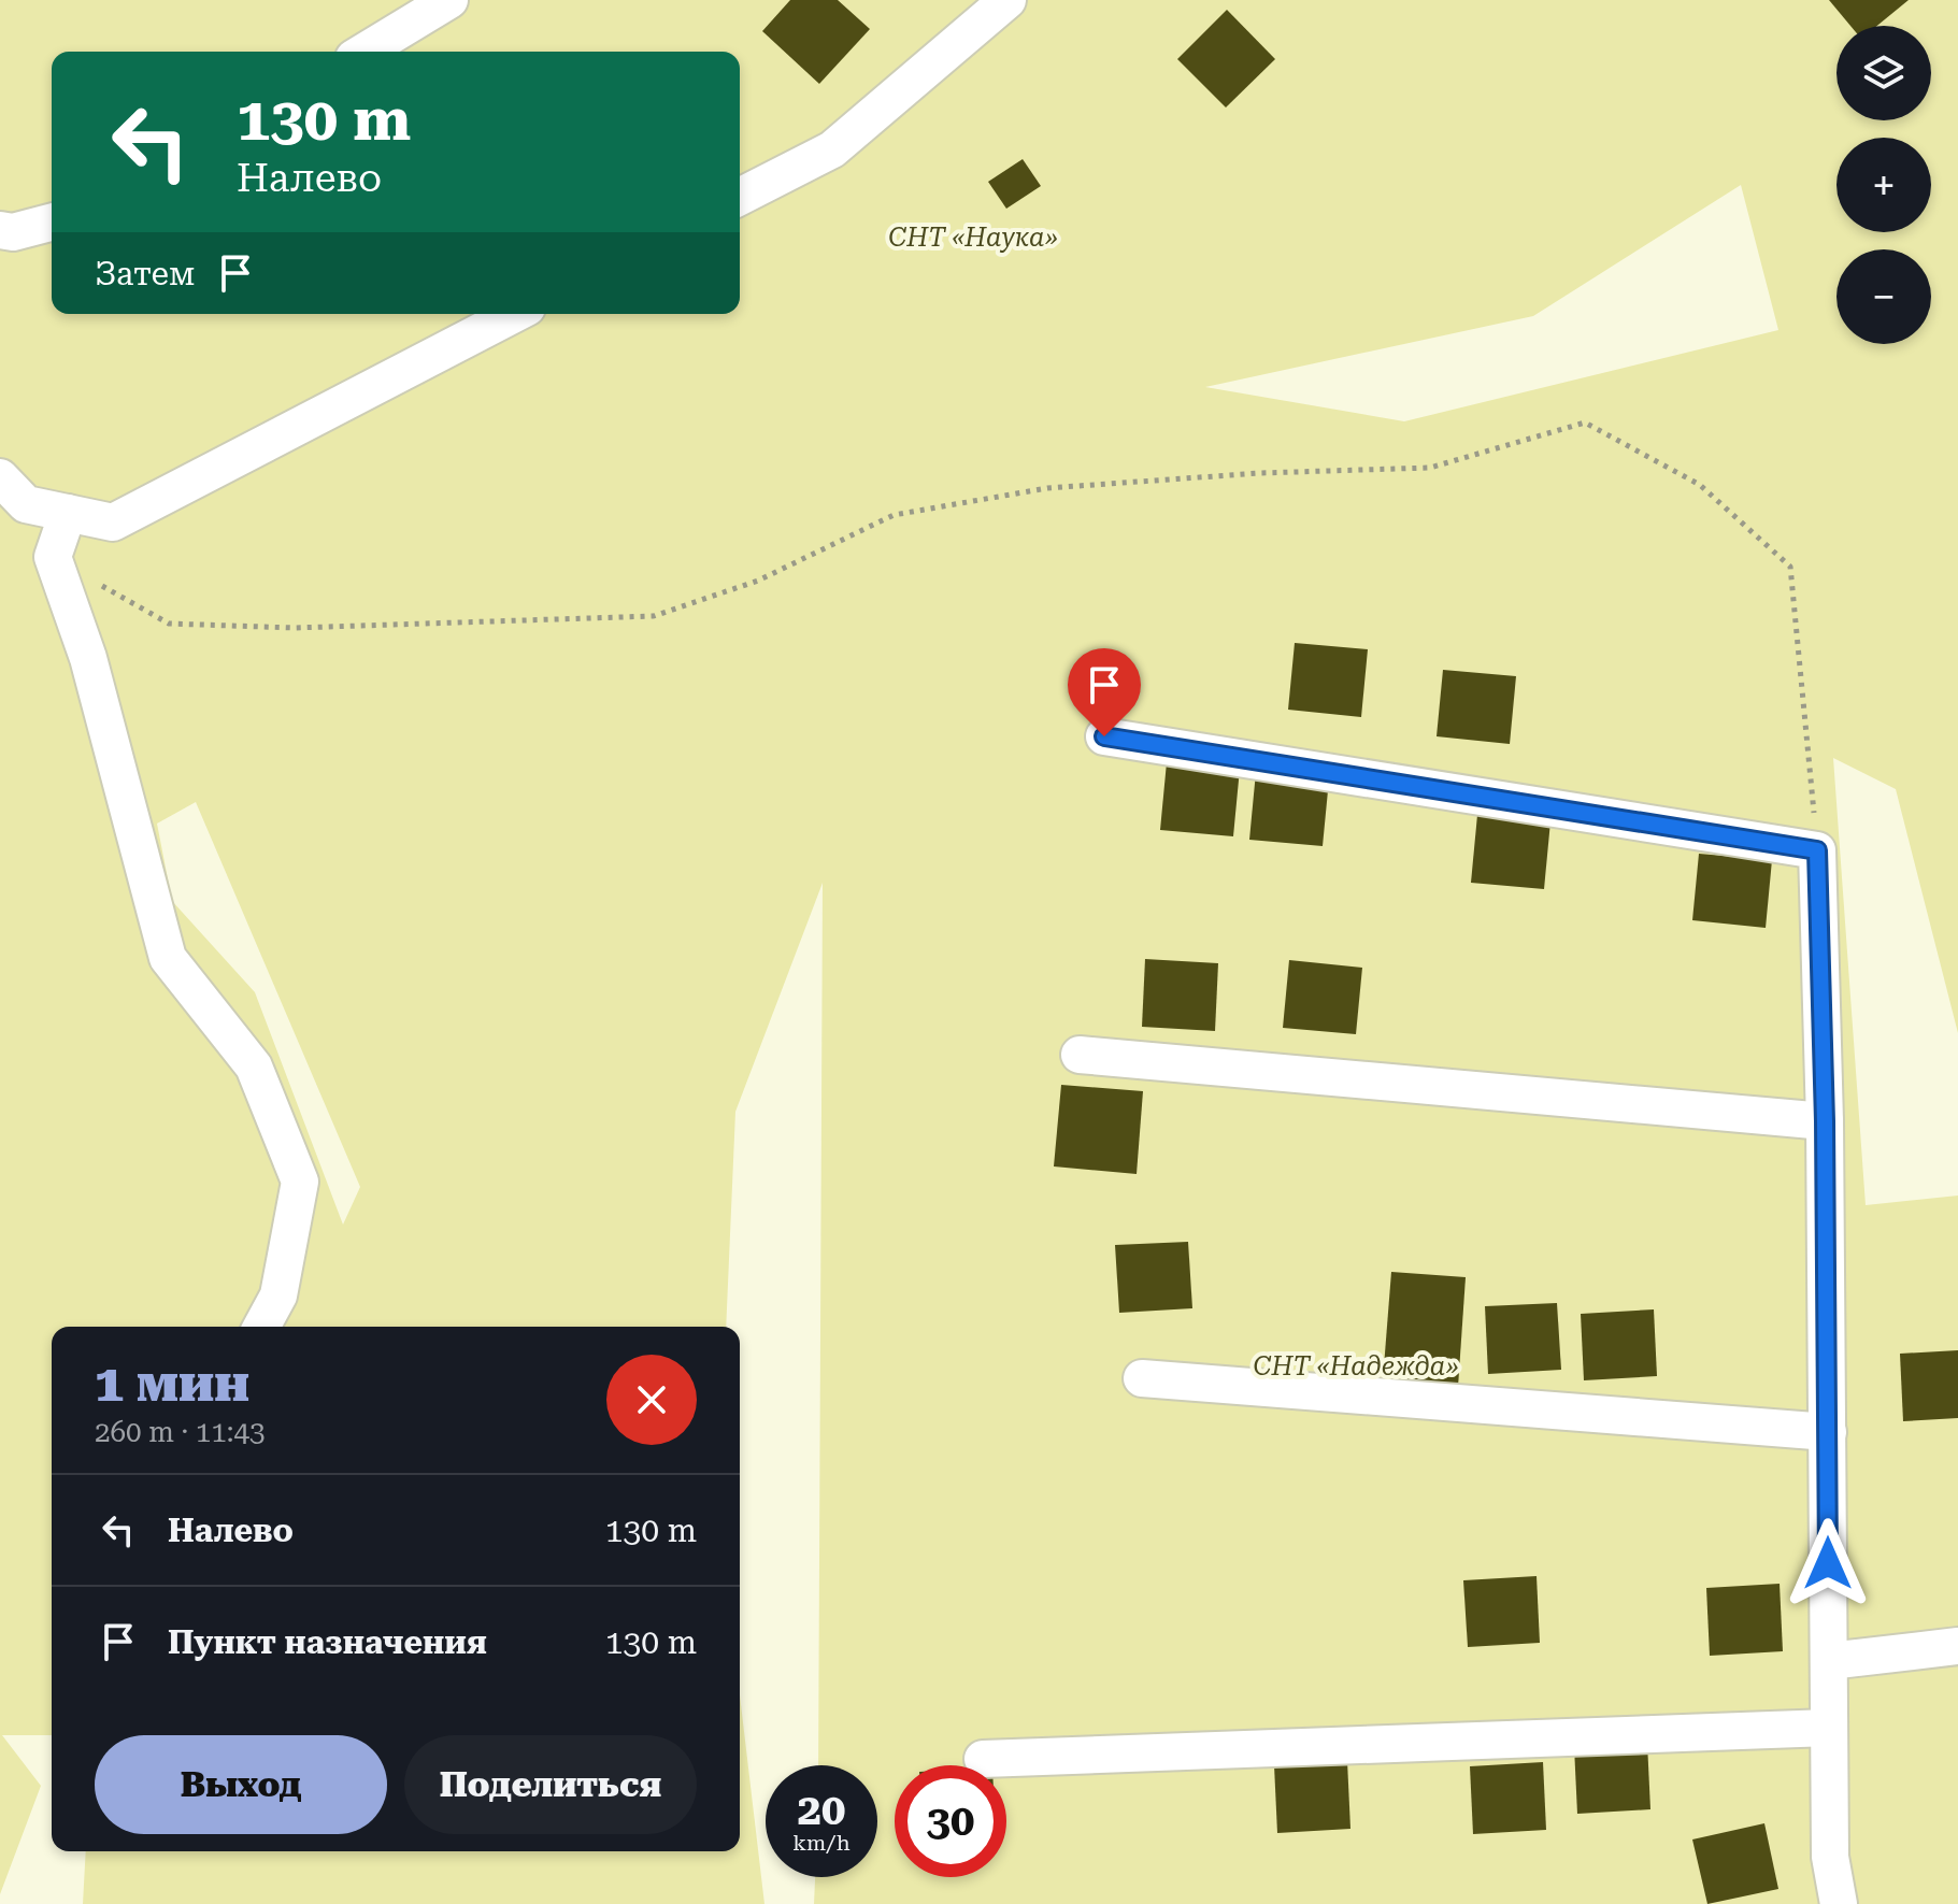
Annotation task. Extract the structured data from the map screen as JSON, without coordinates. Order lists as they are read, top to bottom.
{
  "parks": ["СНТ «Наука»", "СНТ «Надежда»"],
  "page": {
    "map_buttons": ["+", "−"],
    "turn": ["130 m", "Налево"],
    "then": "Затем",
    "heading": ["1 мин", "260 m · 11:43"],
    "list": [
      {
        "name": "Налево",
        "value": "130 m"
      },
      {
        "name": "Пункт назначения",
        "value": "130 m"
      }
    ],
    "buttons": ["Выход", "Поделиться"],
    "speed": "20 km/h",
    "limit": "30"
  }
}
